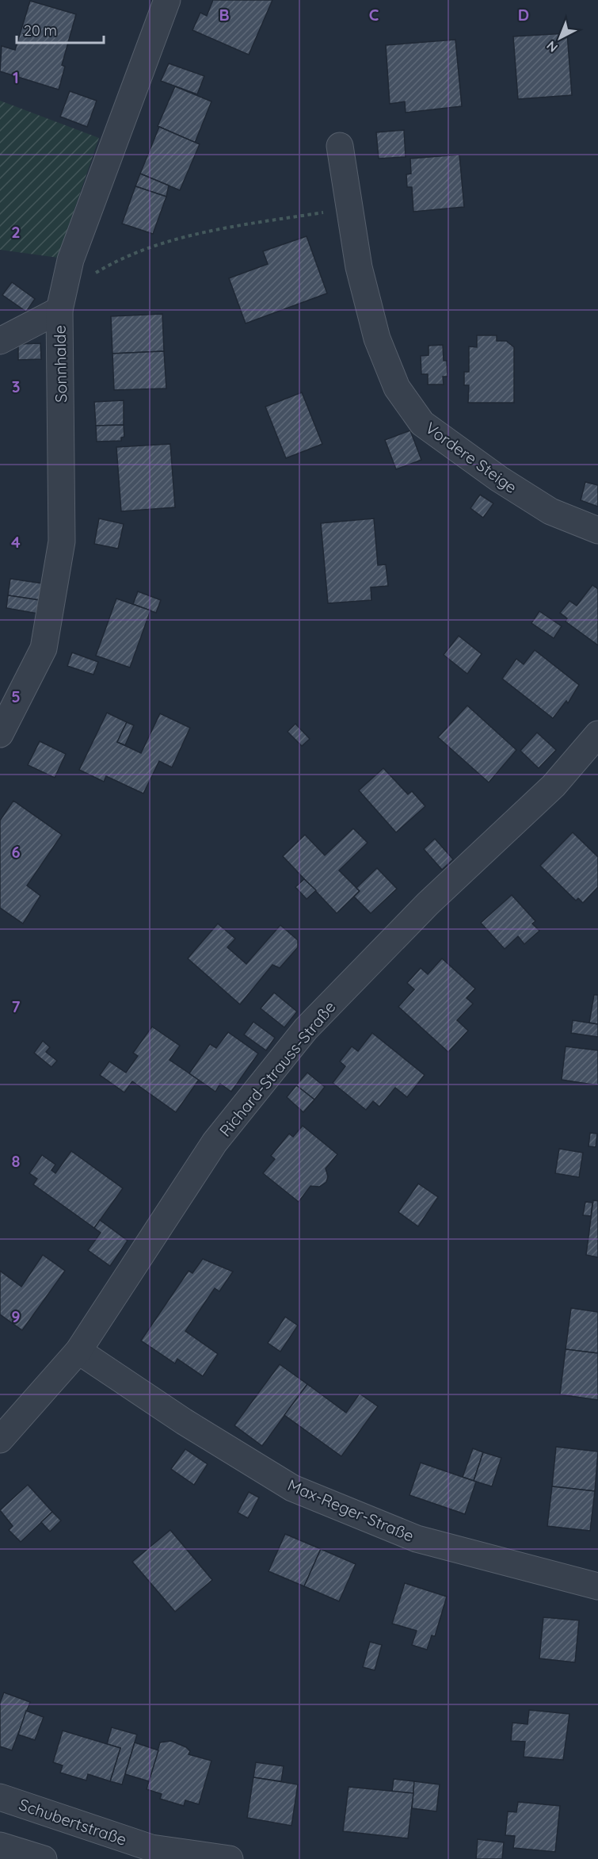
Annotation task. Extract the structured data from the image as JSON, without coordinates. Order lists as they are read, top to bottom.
{
  "streets": {
    "street": [
      "Sonnhalde",
      "Vordere Steige",
      "Richard-Strauss-Straße",
      "Max-Reger-Straße",
      "Schubertstraße"
    ]
  },
  "crossings": [
    ["Richard-Strauss-Straße", "Max-Reger-Straße"]
  ],
  "scale_bar": "20 m",
  "north": "bottom left",
  "grid": {
    "columns": ["B", "C", "D"],
    "rows": [
      "1",
      "2",
      "3",
      "4",
      "5",
      "6",
      "7",
      "8",
      "9"
    ]
  }
}
